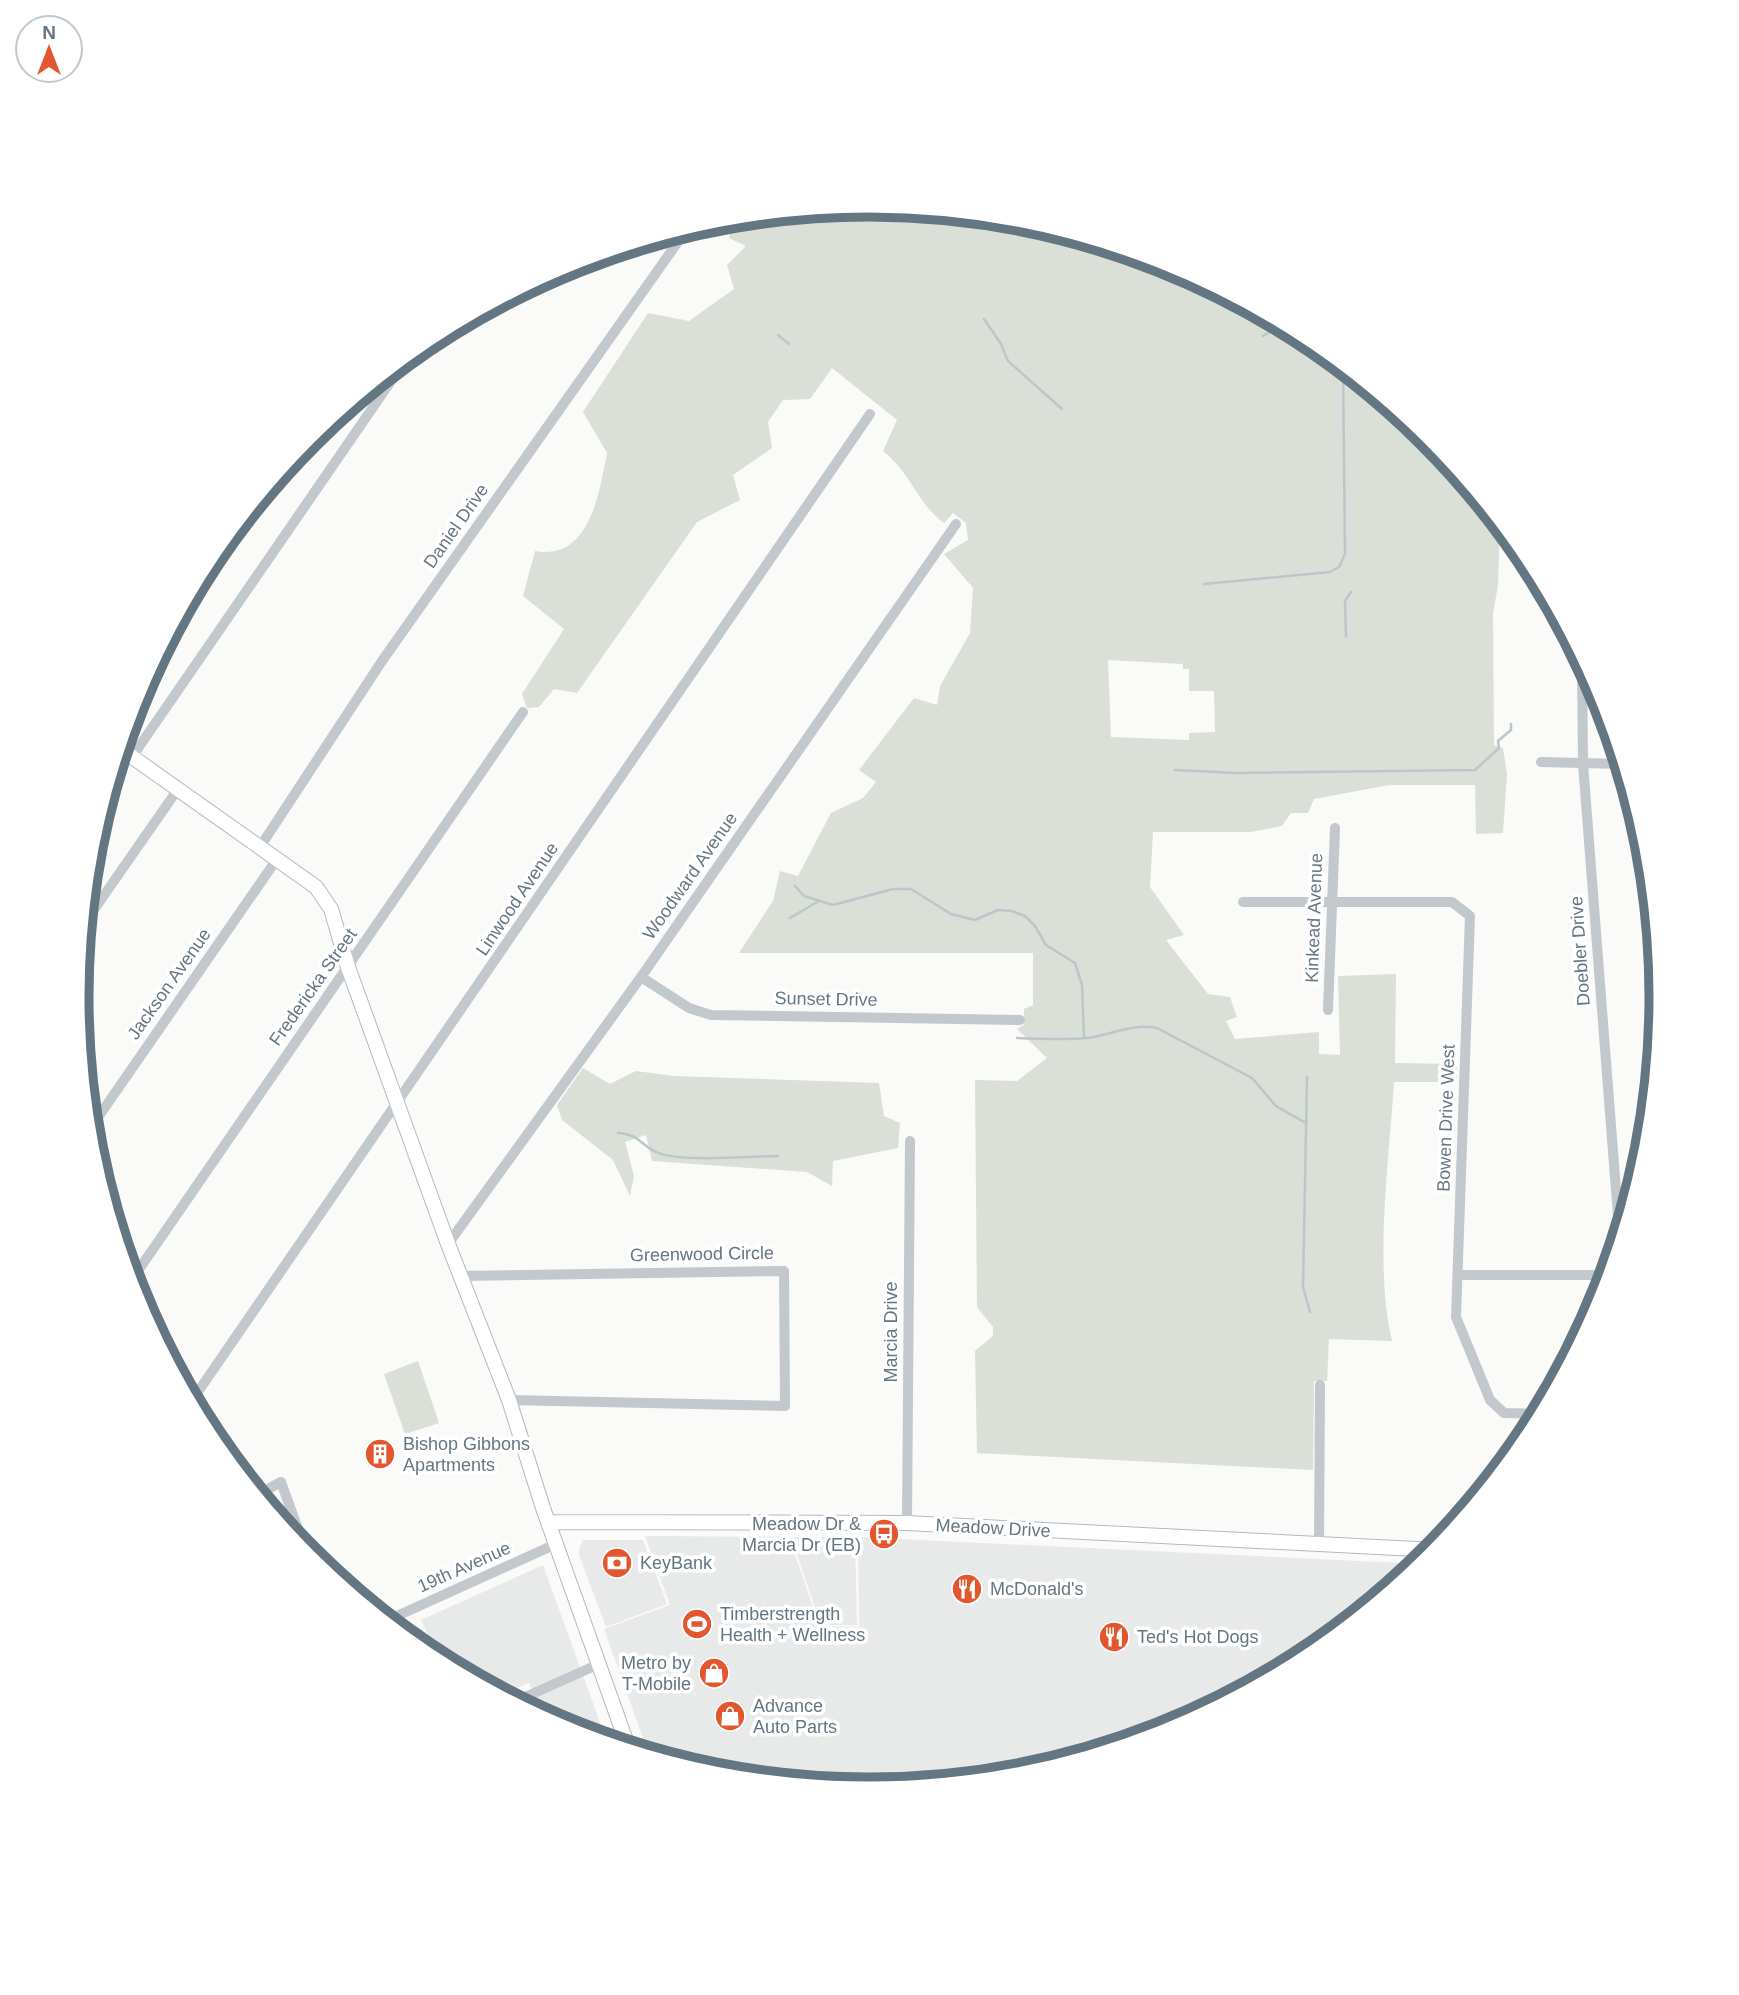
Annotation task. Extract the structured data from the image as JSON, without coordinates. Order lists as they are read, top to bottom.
{
  "streets": {
    "street": [
      "Daniel Drive",
      "Woodward Avenue",
      "Linwood Avenue",
      "Kinkead Avenue",
      "Doebler Drive",
      "Jackson Avenue",
      "Fredericka Street",
      "Sunset Drive",
      "Bowen Drive West",
      "Greenwood Circle",
      "Marcia Drive",
      "Meadow Drive",
      "19th Avenue"
    ]
  },
  "crossings": [
    ["Woodward Avenue", "Sunset Drive"],
    ["Kinkead Avenue", "Bowen Drive West"],
    ["Marcia Drive", "Meadow Drive"]
  ],
  "places": {
    "building": ["Bishop Gibbons Apartments"],
    "bus stop": ["Meadow Dr & Marcia Dr (EB)"],
    "bank": ["KeyBank"],
    "restaurant": ["McDonald's", "Ted's Hot Dogs"],
    "sports": ["Timberstrength Health + Wellness"],
    "shop": ["Metro by T-Mobile", "Advance Auto Parts"]
  },
  "north": "top"
}
